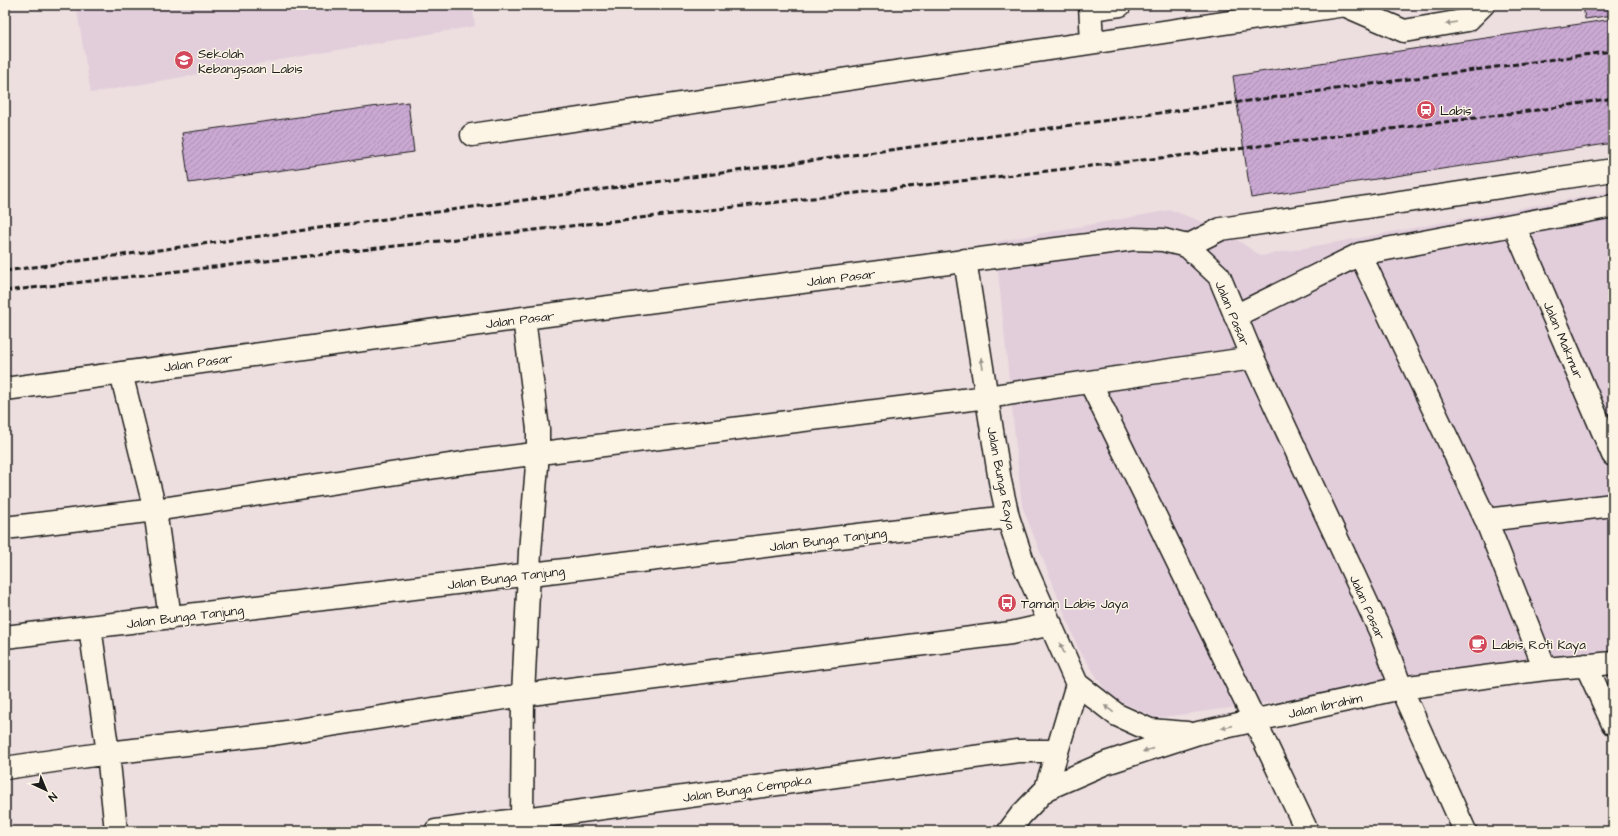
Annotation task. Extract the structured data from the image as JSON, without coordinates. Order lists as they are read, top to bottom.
{
  "streets": {
    "street": [
      "Jalan Pasar",
      "Jalan Makmur",
      "Jalan Bunga Raya",
      "Jalan Bunga Tanjung",
      "Jalan Ibrahim",
      "Jalan Bunga Cempaka"
    ]
  },
  "crossings": [
    ["Jalan Pasar", "Jalan Bunga Raya"],
    ["Jalan Pasar", "Jalan Ibrahim"],
    ["Jalan Bunga Raya", "Jalan Bunga Tanjung"]
  ],
  "places": {
    "school or university": ["Sekolah Kebangsaan Labis"],
    "station": ["Labis"],
    "bus stop": ["Taman Labis Jaya"],
    "cafe": ["Labis Roti Kaya"]
  },
  "north": "bottom right"
}
